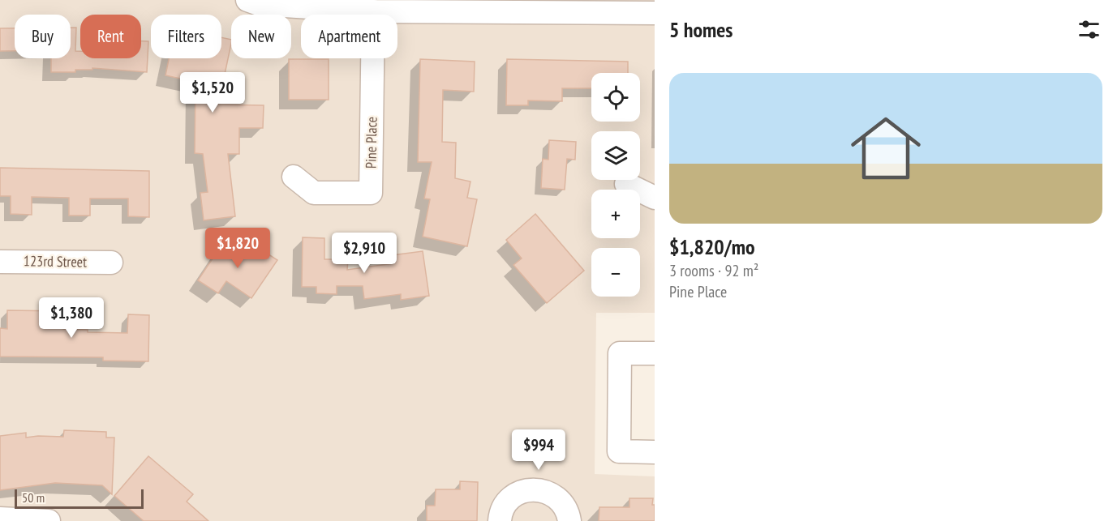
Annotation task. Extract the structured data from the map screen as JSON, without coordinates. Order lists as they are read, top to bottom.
{
  "streets": {
    "street": ["Pine Place", "123rd Street"]
  },
  "scale_bar": "50 m",
  "page": {
    "heading": "5 homes",
    "chip": [
      "Buy",
      "Rent",
      "Filters",
      "New",
      "Apartment"
    ],
    "list": [
      {
        "name": "$1,820/mo",
        "note": "3 rooms · 92 m² · Pine Place"
      }
    ],
    "price": [
      "$1,520",
      "$1,820",
      "$2,910",
      "$1,380",
      "$994"
    ],
    "map_buttons": ["+", "−"],
    "scale": "50 m"
  }
}
